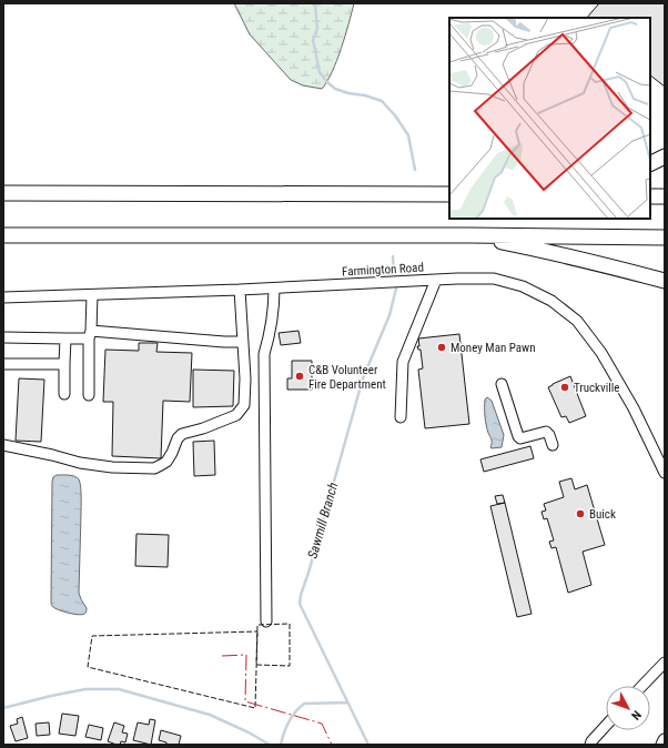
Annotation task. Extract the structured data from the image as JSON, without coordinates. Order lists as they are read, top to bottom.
{
  "streets": {
    "street": ["Farmington Road"]
  },
  "water": ["Sawmill Branch"],
  "places": [
    "Money Man Pawn",
    "C&B Volunteer Fire Department",
    "Truckville",
    "Buick"
  ],
  "north": "bottom right"
}
